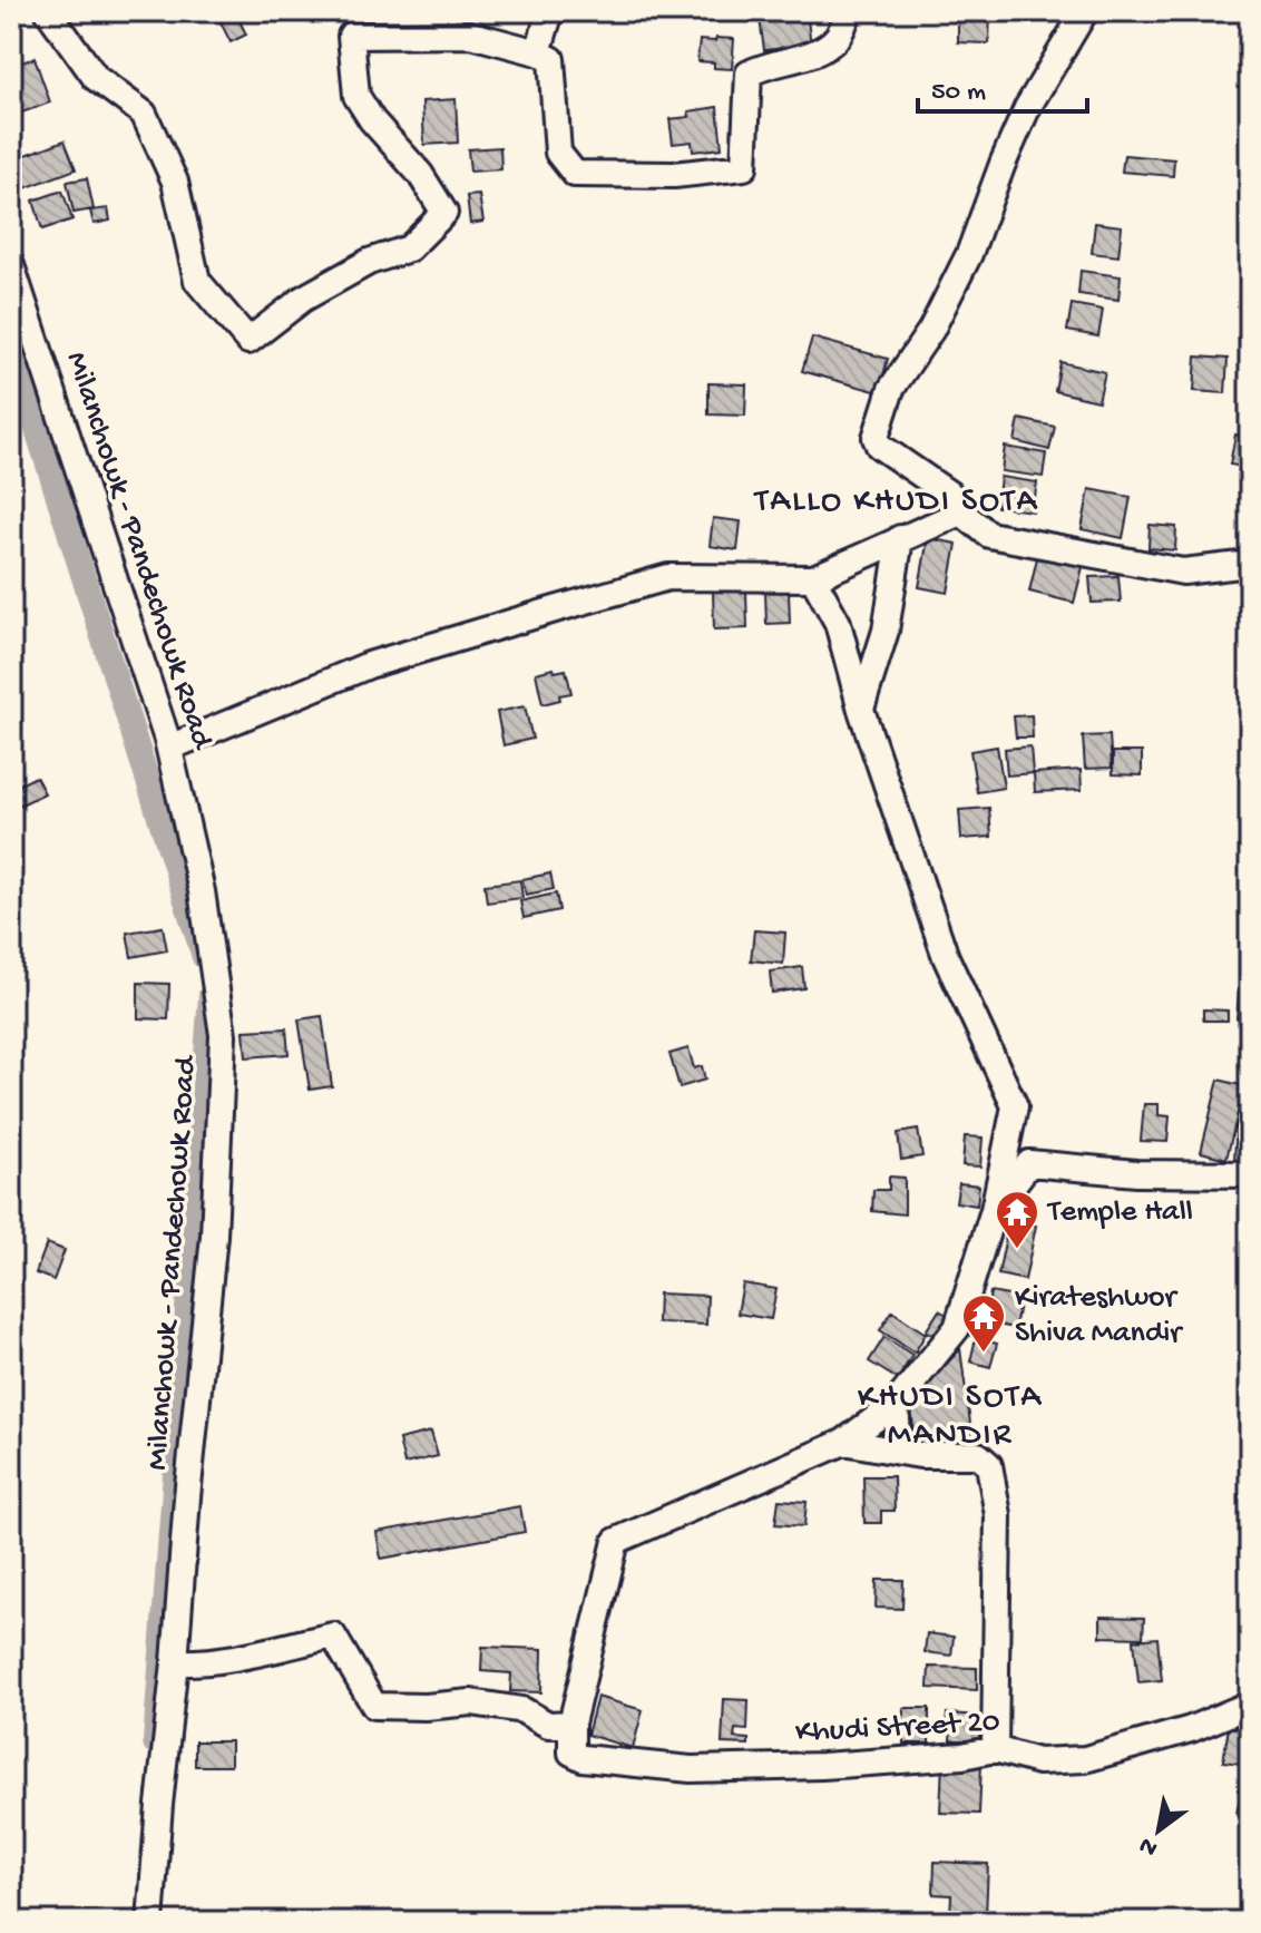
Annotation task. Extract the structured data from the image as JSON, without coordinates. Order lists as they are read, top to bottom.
{
  "streets": {
    "street": ["Milanchowk - Pandechowk Road", "Khudi Street 20"]
  },
  "districts": ["TALLO KHUDI SOTA", "KHUDI SOTA MANDIR"],
  "places": {
    "temple": ["Temple Hall", "Kirateshwor Shiva Mandir"]
  },
  "scale_bar": "50 m",
  "north": "bottom left"
}
